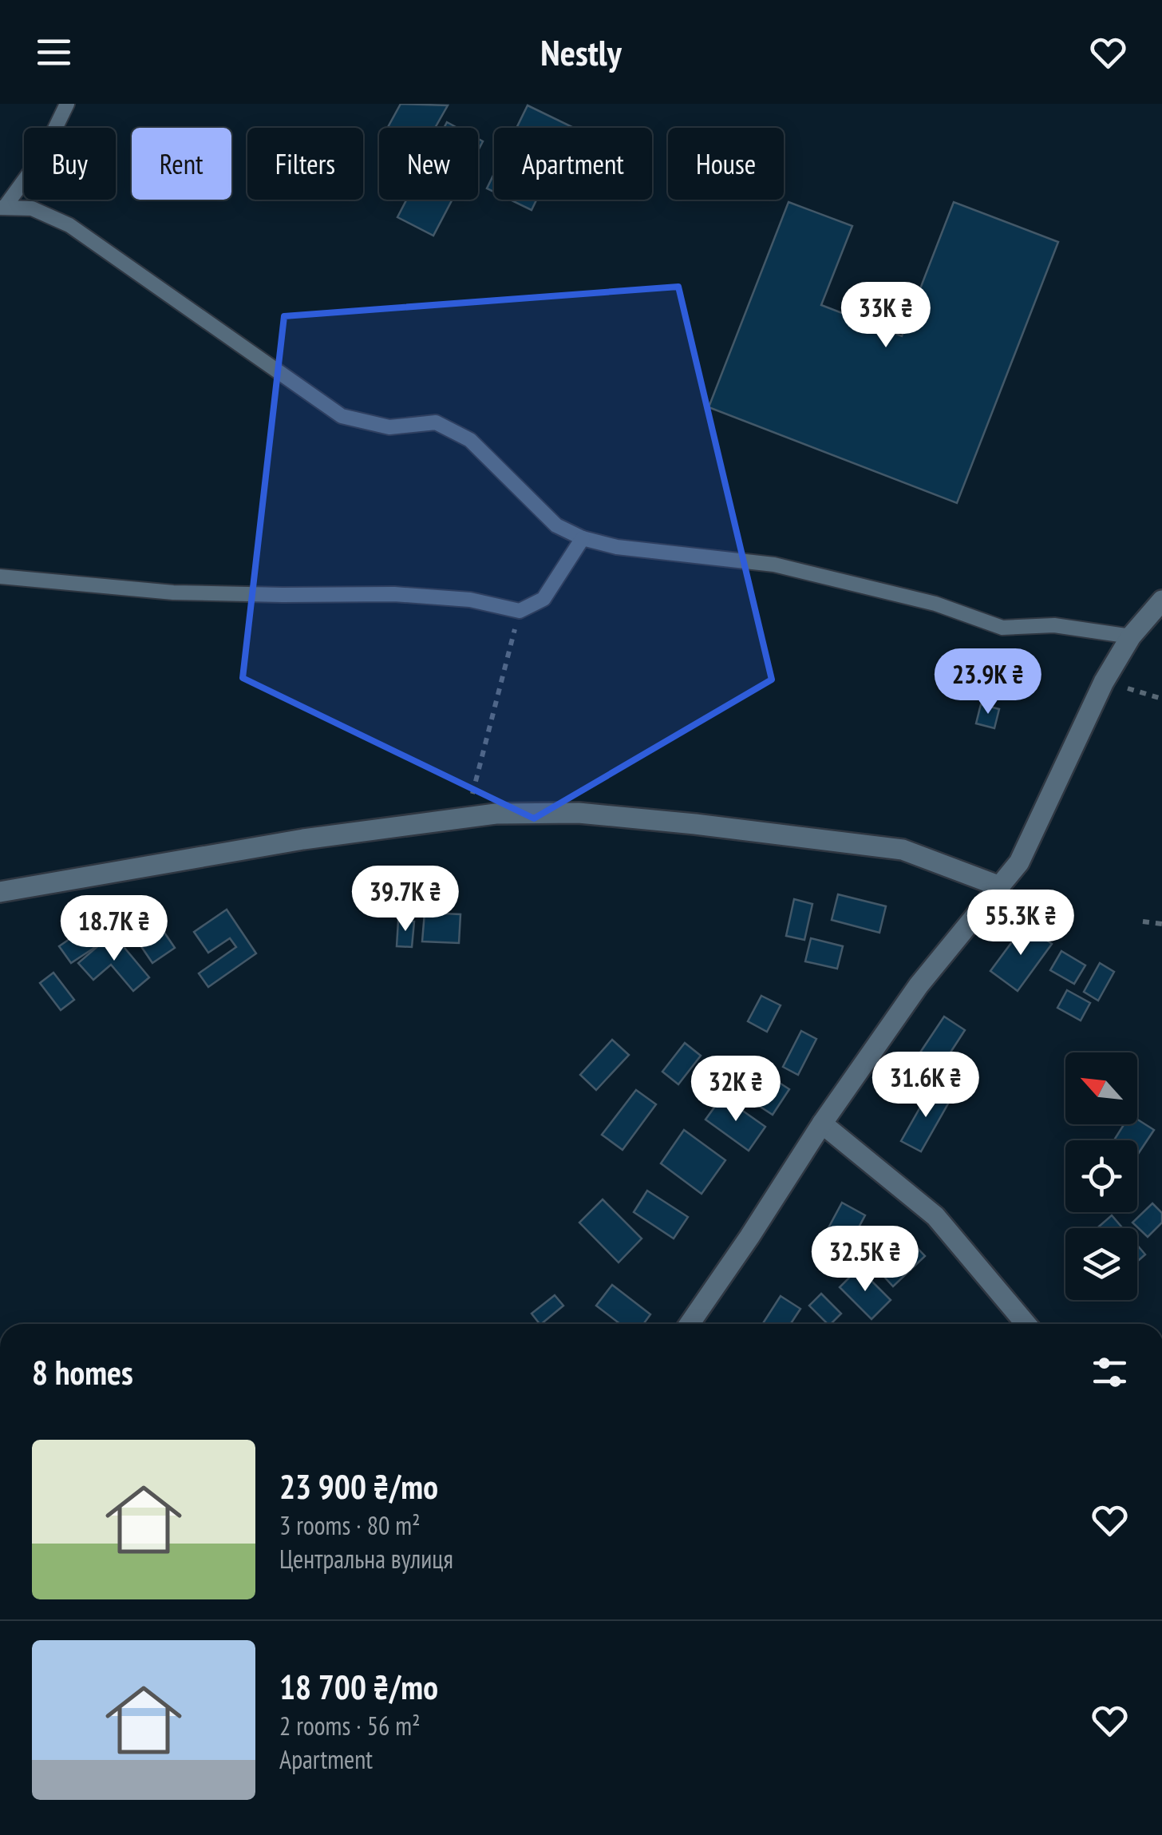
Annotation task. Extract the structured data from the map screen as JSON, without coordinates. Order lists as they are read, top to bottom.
{
  "north": "top left",
  "page": {
    "header": "Nestly",
    "chip": [
      "Buy",
      "Rent",
      "Filters",
      "New",
      "Apartment",
      "House"
    ],
    "price": [
      "33K ₴",
      "23.9K ₴",
      "39.7K ₴",
      "55.3K ₴",
      "18.7K ₴",
      "31.6K ₴",
      "32K ₴",
      "32.5K ₴"
    ],
    "heading": "8 homes",
    "list": [
      {
        "name": "23 900 ₴/mo",
        "note": "3 rooms · 80 m² · Центральна вулиця"
      },
      {
        "name": "18 700 ₴/mo",
        "note": "2 rooms · 56 m² · Apartment"
      }
    ]
  }
}
